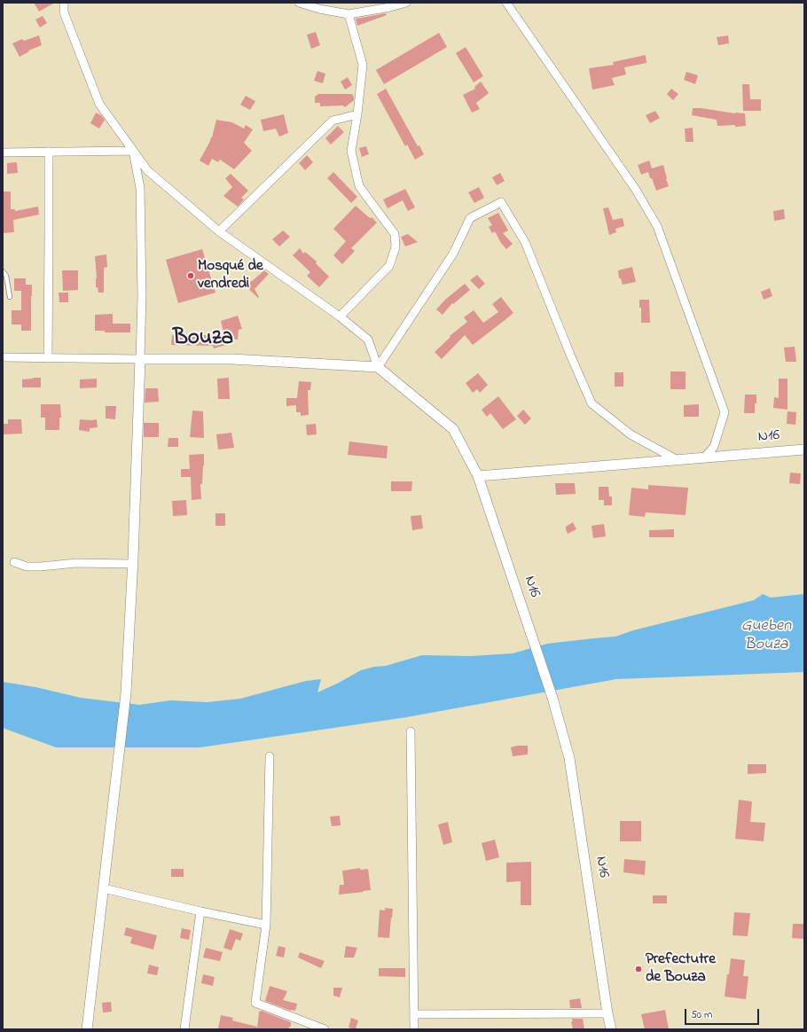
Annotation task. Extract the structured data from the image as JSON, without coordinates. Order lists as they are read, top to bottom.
{
  "streets": {
    "street": ["N16"]
  },
  "districts": ["Bouza"],
  "water": ["Gueben Bouza"],
  "places": ["Mosqué de vendredi", "Prefectutre de Bouza"],
  "scale_bar": "50 m"
}
